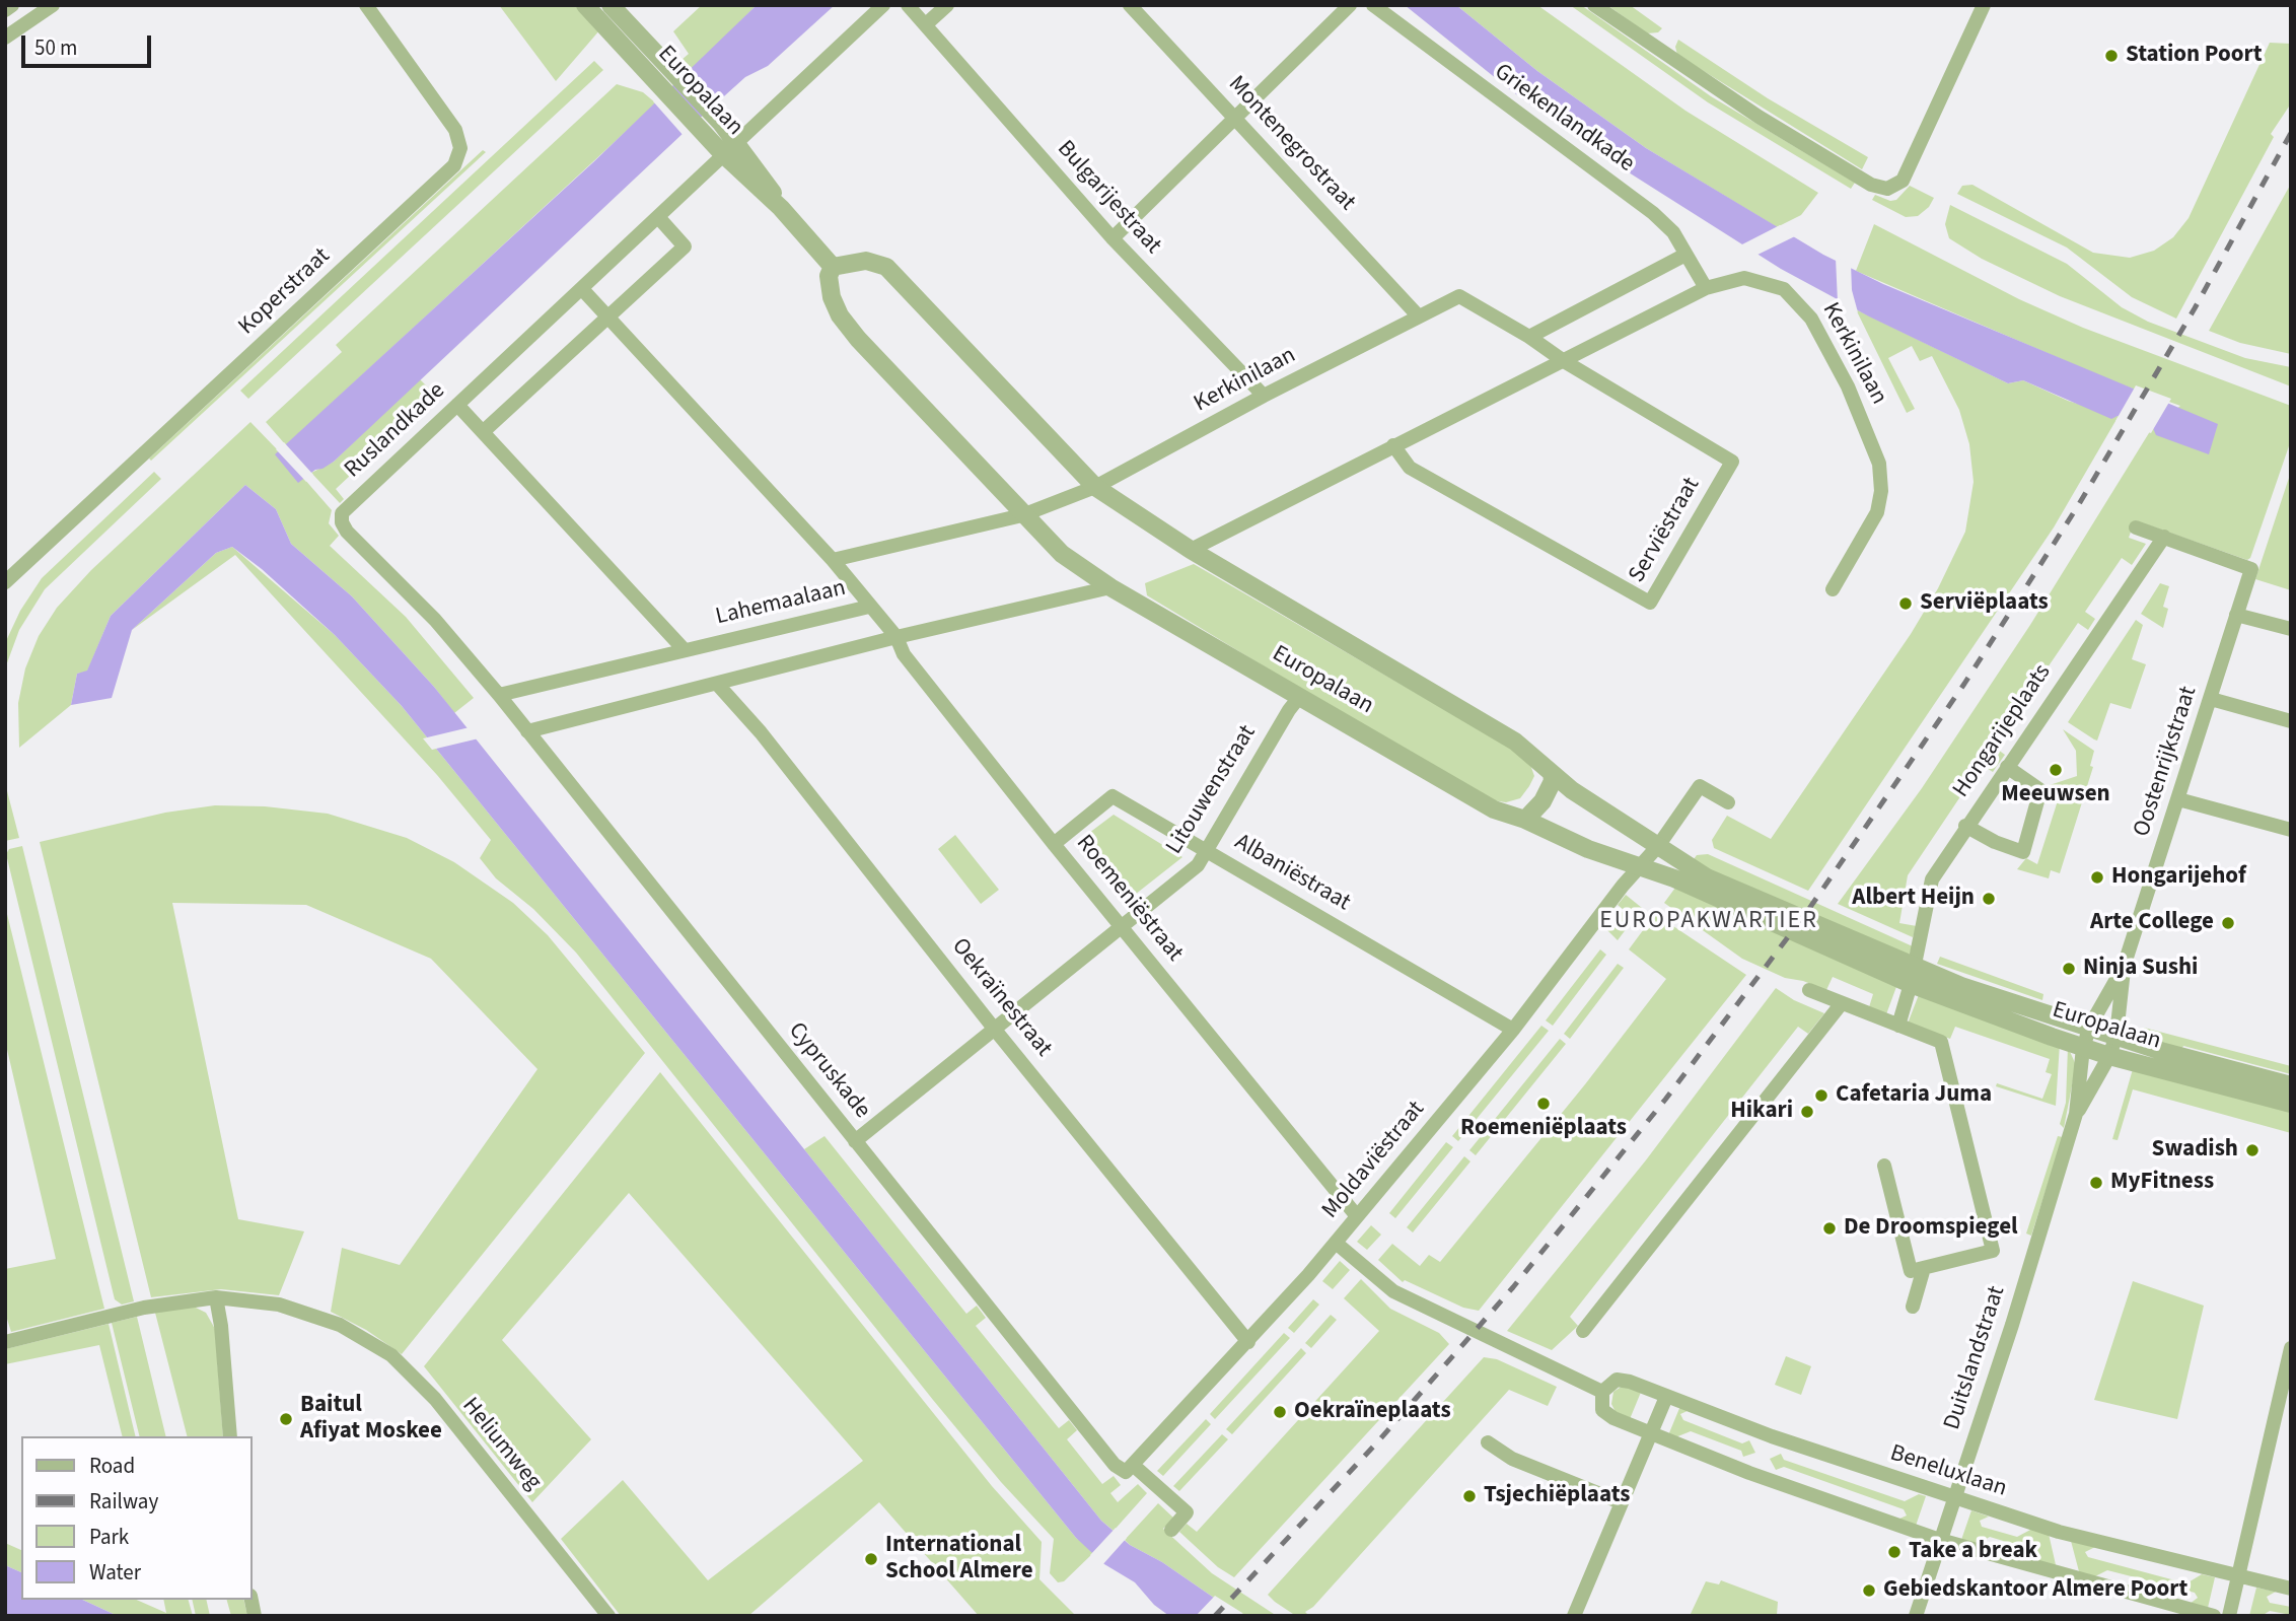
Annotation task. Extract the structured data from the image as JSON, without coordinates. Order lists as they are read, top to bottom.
{
  "streets": {
    "street": [
      "Europalaan",
      "Griekenlandkade",
      "Montenegrostraat",
      "Bulgarijestraat",
      "Koperstraat",
      "Kerkinilaan",
      "Ruslandkade",
      "Serviëstraat",
      "Lahemaalaan",
      "Hongarijeplaats",
      "Oostenrijkstraat",
      "Litouwenstraat",
      "Albaniëstraat",
      "Roemeniëstraat",
      "Oekraïnestraat",
      "Cypruskade",
      "Moldaviëstraat",
      "Duitslandstraat",
      "Heliumweg",
      "Beneluxlaan"
    ]
  },
  "crossings": [
    ["Europalaan", "Kerkinilaan"],
    ["Europalaan", "Ruslandkade"],
    ["Europalaan", "Lahemaalaan"],
    ["Europalaan", "Hongarijeplaats"],
    ["Europalaan", "Oostenrijkstraat"],
    ["Europalaan", "Litouwenstraat"],
    ["Europalaan", "Moldaviëstraat"],
    ["Europalaan", "Duitslandstraat"],
    ["Griekenlandkade", "Kerkinilaan"],
    ["Montenegrostraat", "Kerkinilaan"],
    ["Bulgarijestraat", "Kerkinilaan"],
    ["Kerkinilaan", "Serviëstraat"],
    ["Kerkinilaan", "Lahemaalaan"],
    ["Ruslandkade", "Lahemaalaan"],
    ["Ruslandkade", "Cypruskade"],
    ["Lahemaalaan", "Roemeniëstraat"],
    ["Lahemaalaan", "Cypruskade"],
    ["Hongarijeplaats", "Oostenrijkstraat"],
    ["Oostenrijkstraat", "Duitslandstraat"],
    ["Litouwenstraat", "Albaniëstraat"],
    ["Litouwenstraat", "Roemeniëstraat"],
    ["Litouwenstraat", "Oekraïnestraat"],
    ["Litouwenstraat", "Cypruskade"],
    ["Albaniëstraat", "Roemeniëstraat"],
    ["Albaniëstraat", "Moldaviëstraat"],
    ["Roemeniëstraat", "Moldaviëstraat"],
    ["Oekraïnestraat", "Moldaviëstraat"],
    ["Cypruskade", "Moldaviëstraat"],
    ["Duitslandstraat", "Beneluxlaan"]
  ],
  "districts": ["EUROPAKWARTIER"],
  "places": [
    "Station Poort",
    "Serviëplaats",
    "Meeuwsen",
    "Hongarijehof",
    "Albert Heijn",
    "Arte College",
    "Ninja Sushi",
    "Cafetaria Juma",
    "Roemeniëplaats",
    "Hikari",
    "Swadish",
    "MyFitness",
    "De Droomspiegel",
    "Oekraïneplaats",
    "Baitul Afiyat Moskee",
    "Tsjechiëplaats",
    "Take a break",
    "International School Almere",
    "Gebiedskantoor Almere Poort"
  ],
  "legend": [
    "Road",
    "Railway",
    "Park",
    "Water"
  ],
  "scale_bar": "50 m"
}
